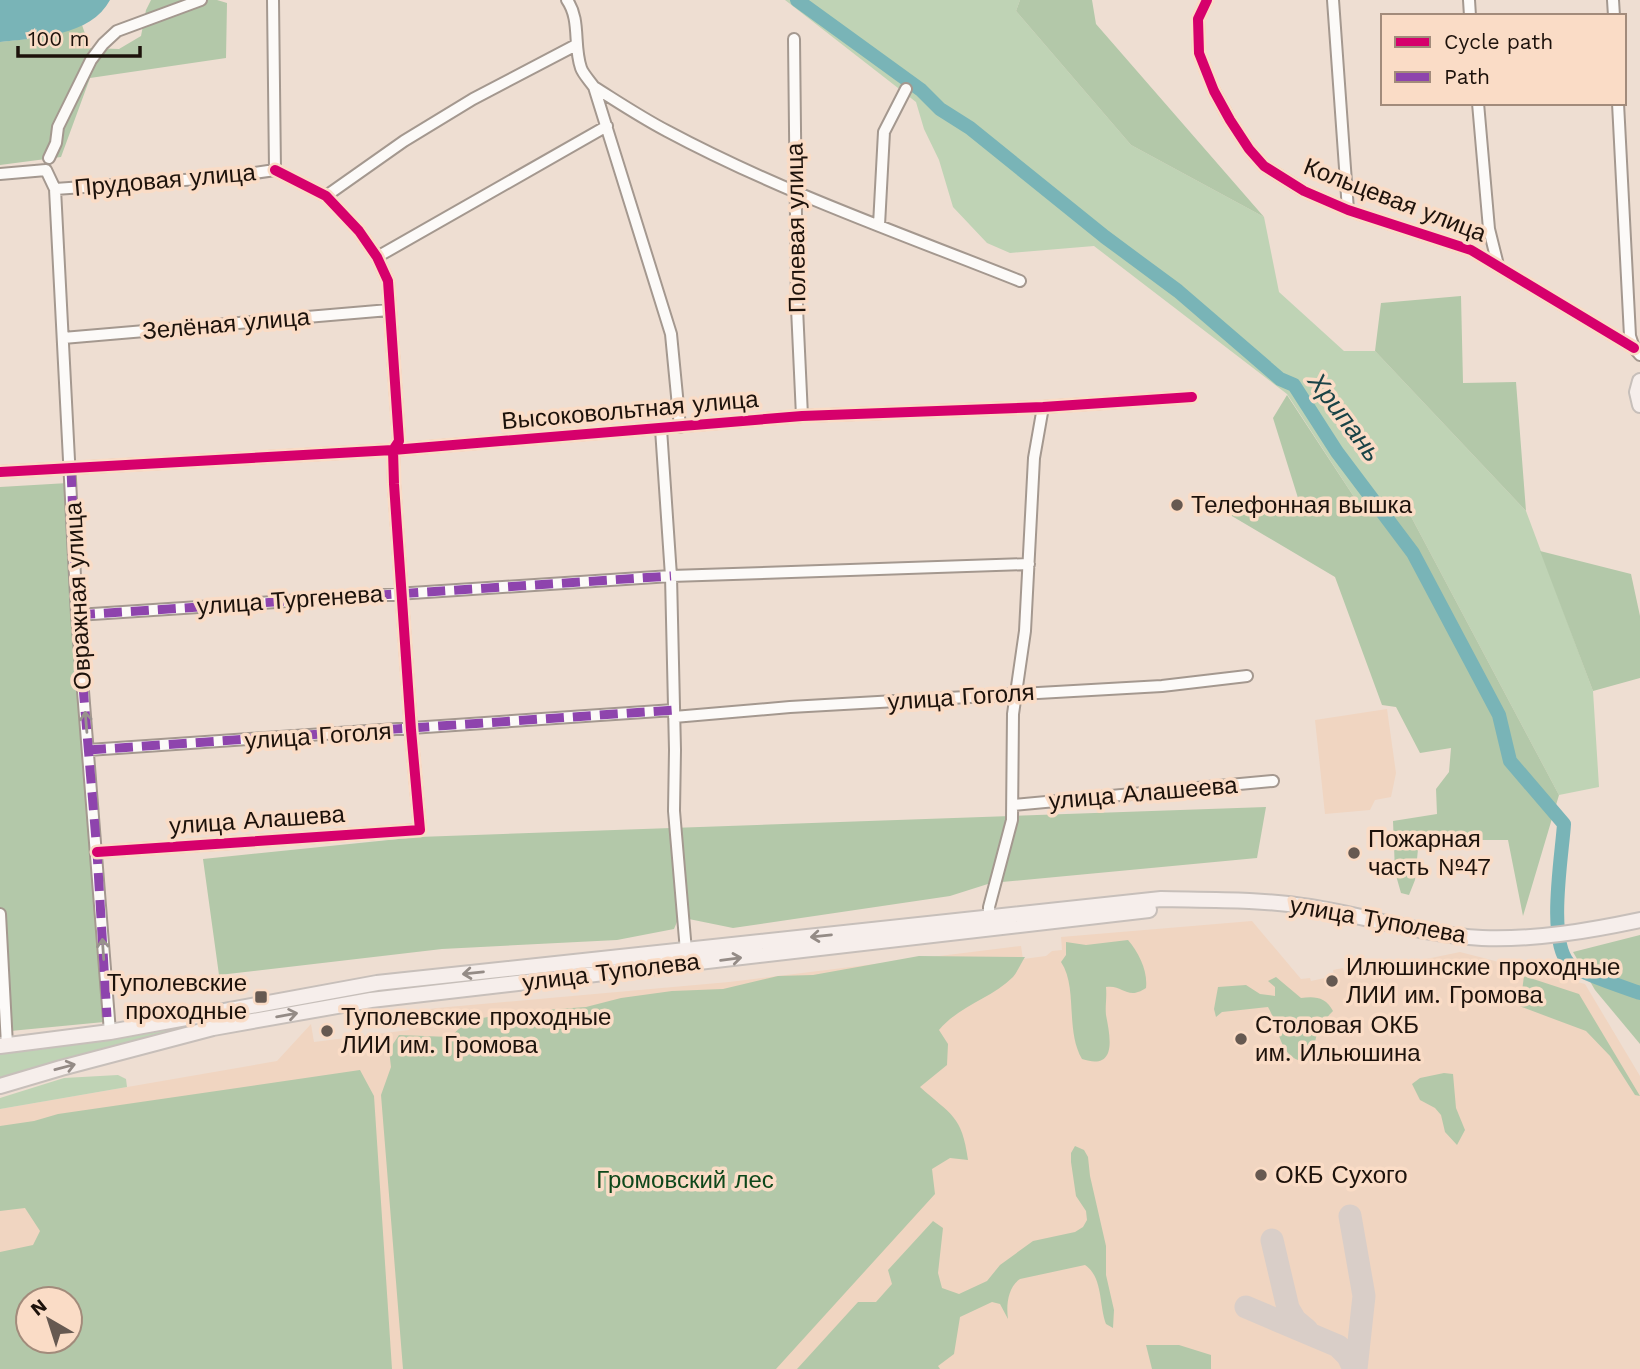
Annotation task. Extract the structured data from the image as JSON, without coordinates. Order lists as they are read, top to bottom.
{
  "streets": {
    "main road": ["улица Туполева"],
    "street": [
      "Прудовая улица",
      "Кольцевая улица",
      "Полевая улица",
      "Зелёная улица",
      "Высоковольтная улица",
      "Овражная улица",
      "улица Тургенева",
      "улица Гоголя",
      "улица Алашеева",
      "улица Алашева"
    ]
  },
  "crossings": [
    ["Прудовая улица", "Овражная улица"],
    ["Полевая улица", "Высоковольтная улица"],
    ["Зелёная улица", "Овражная улица"],
    ["Высоковольтная улица", "Овражная улица"],
    ["Овражная улица", "улица Тургенева"],
    ["Овражная улица", "улица Гоголя"],
    ["Овражная улица", "улица Алашева"],
    ["Овражная улица", "улица Туполева"],
    ["улица Гоголя", "улица Алашева"]
  ],
  "one_way": ["Овражная улица"],
  "water": ["Хрипань"],
  "parks": ["Громовский лес"],
  "places": {
    "other": [
      "Телефонная вышка",
      "Пожарная часть №47",
      "Илюшинские проходные ЛИИ им. Громова",
      "Туполевские проходные ЛИИ им. Громова",
      "Столовая ОКБ им. Ильюшина",
      "ОКБ Сухого"
    ],
    "transit": ["Туполевские проходные"]
  },
  "legend": ["Cycle path", "Path"],
  "scale_bar": "100 m",
  "north": "top left"
}
